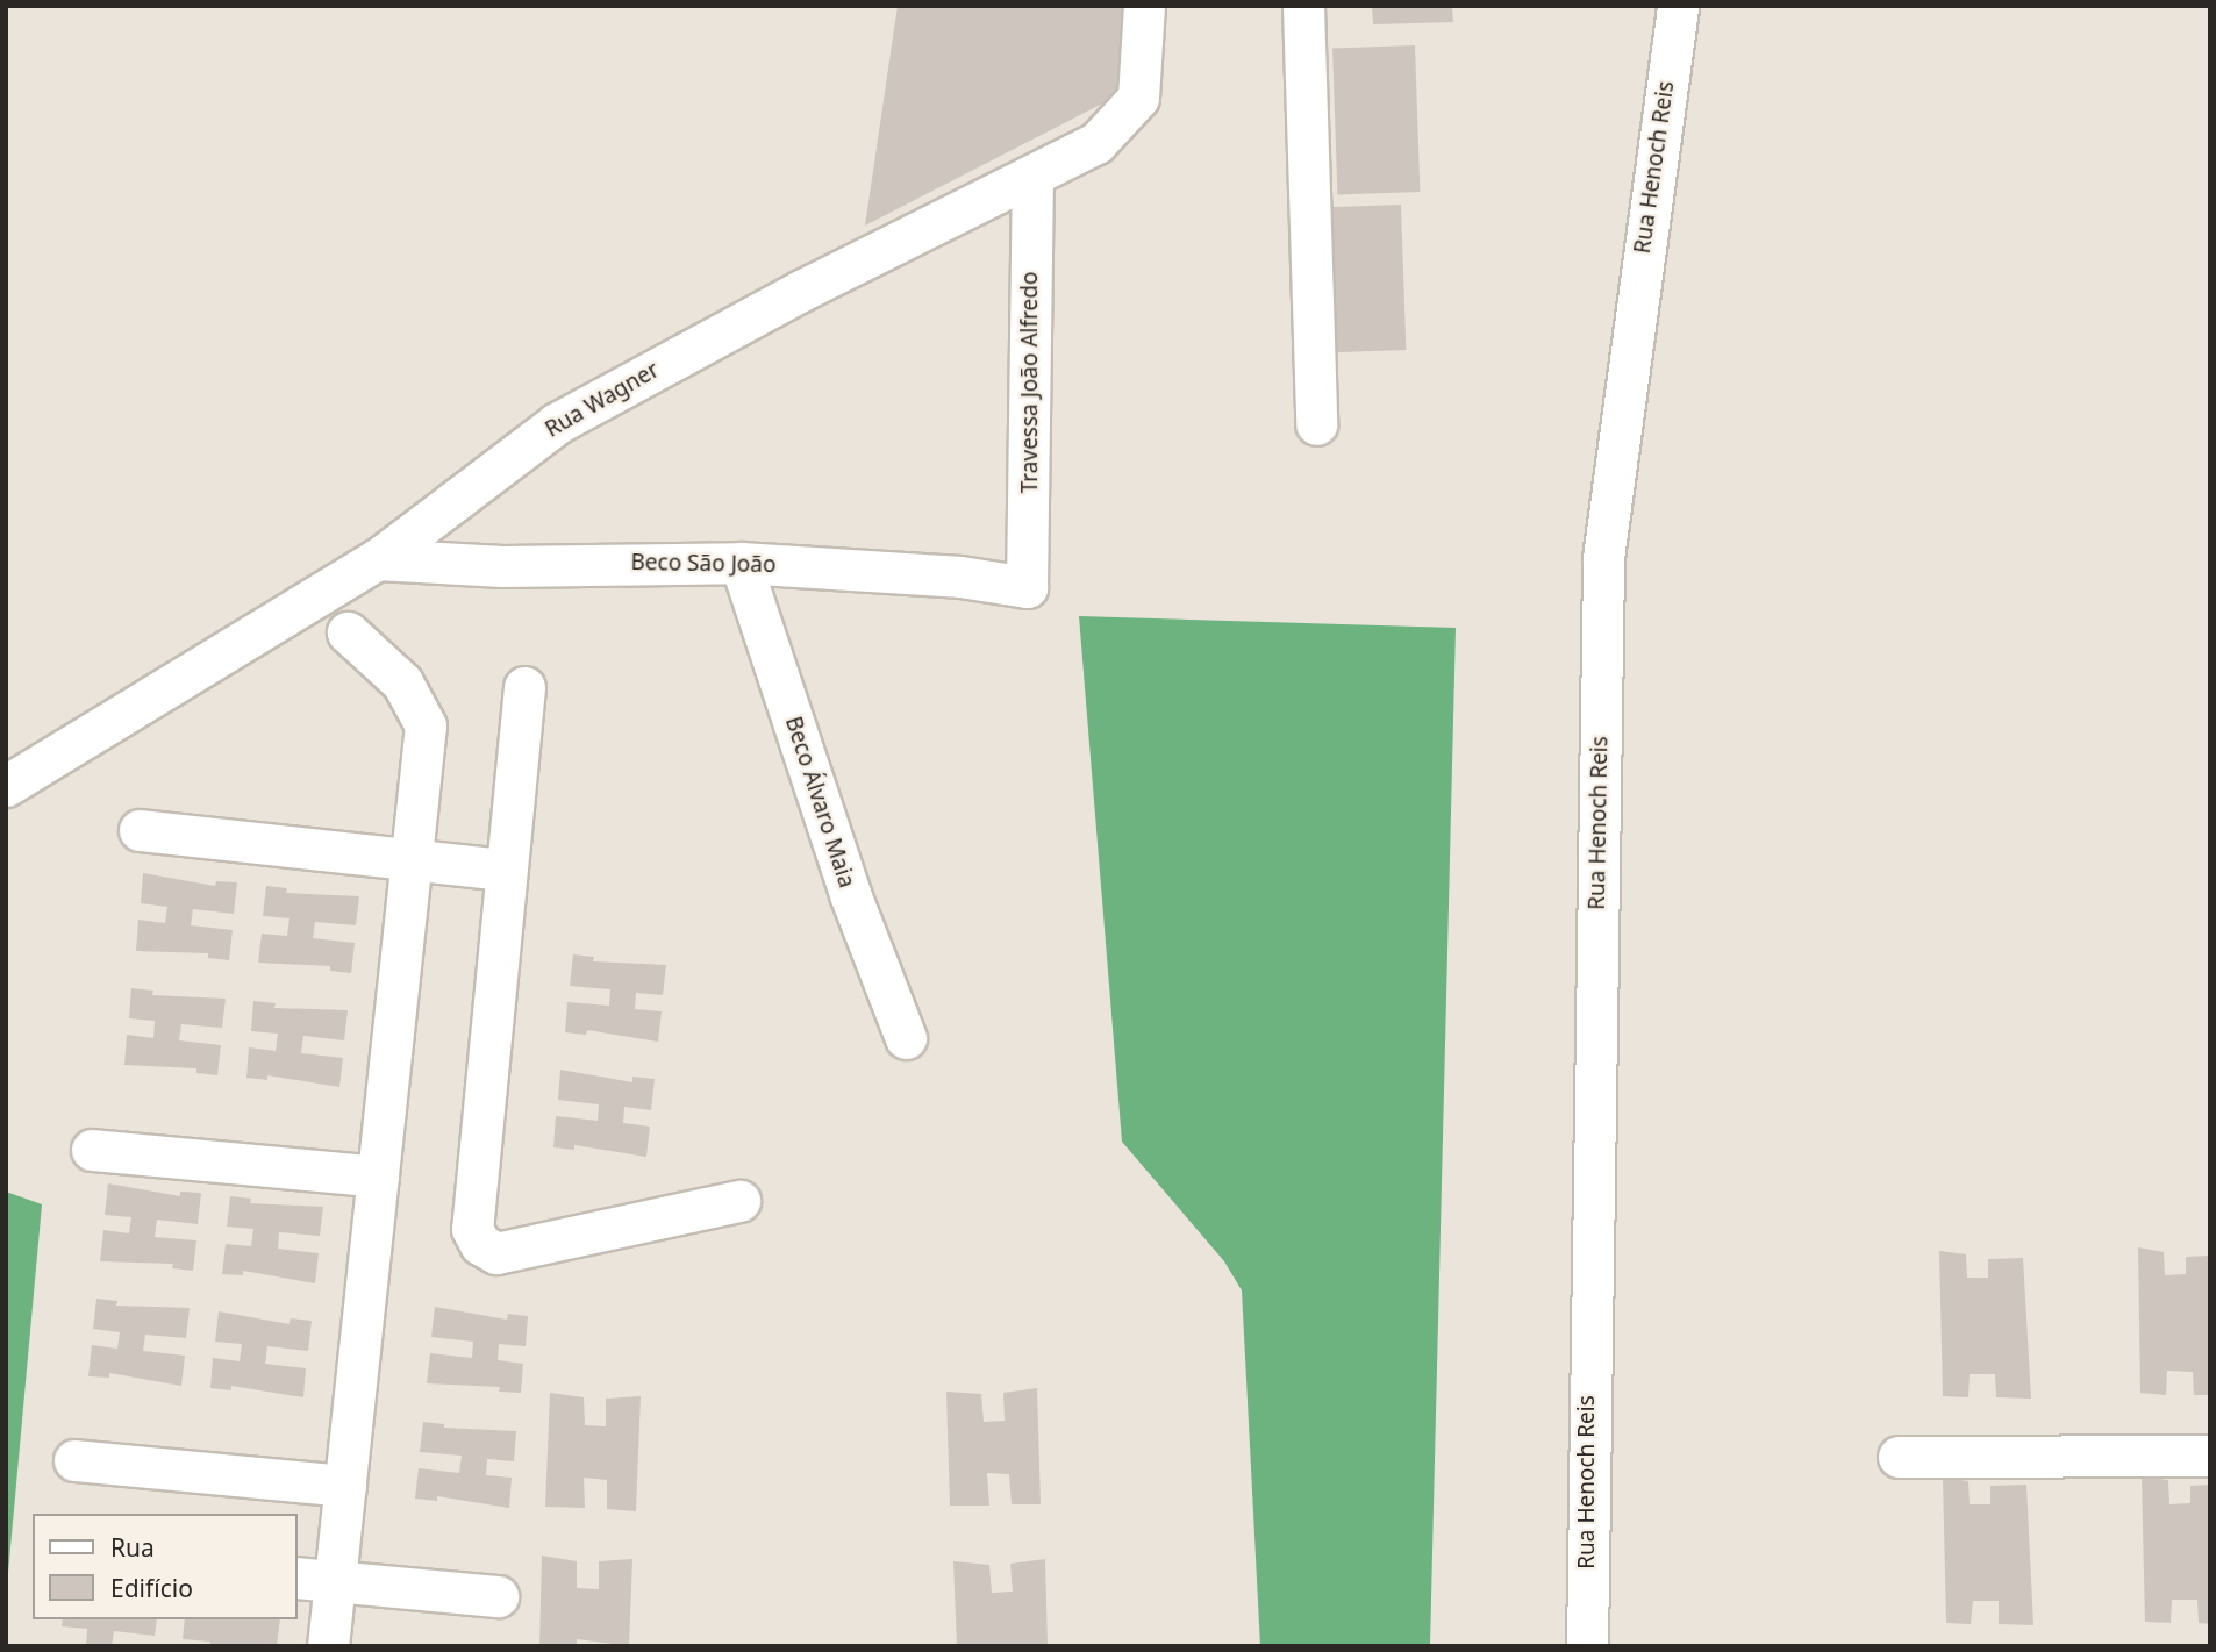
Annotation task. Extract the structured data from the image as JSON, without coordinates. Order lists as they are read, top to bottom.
{
  "streets": {
    "street": [
      "Rua Henoch Reis",
      "Travessa João Alfredo",
      "Rua Wagner",
      "Beco São João",
      "Beco Álvaro Maia"
    ]
  },
  "crossings": [
    ["Travessa João Alfredo", "Rua Wagner"],
    ["Travessa João Alfredo", "Beco São João"],
    ["Rua Wagner", "Beco São João"],
    ["Beco São João", "Beco Álvaro Maia"]
  ],
  "legend": ["Rua", "Edifício"]
}
